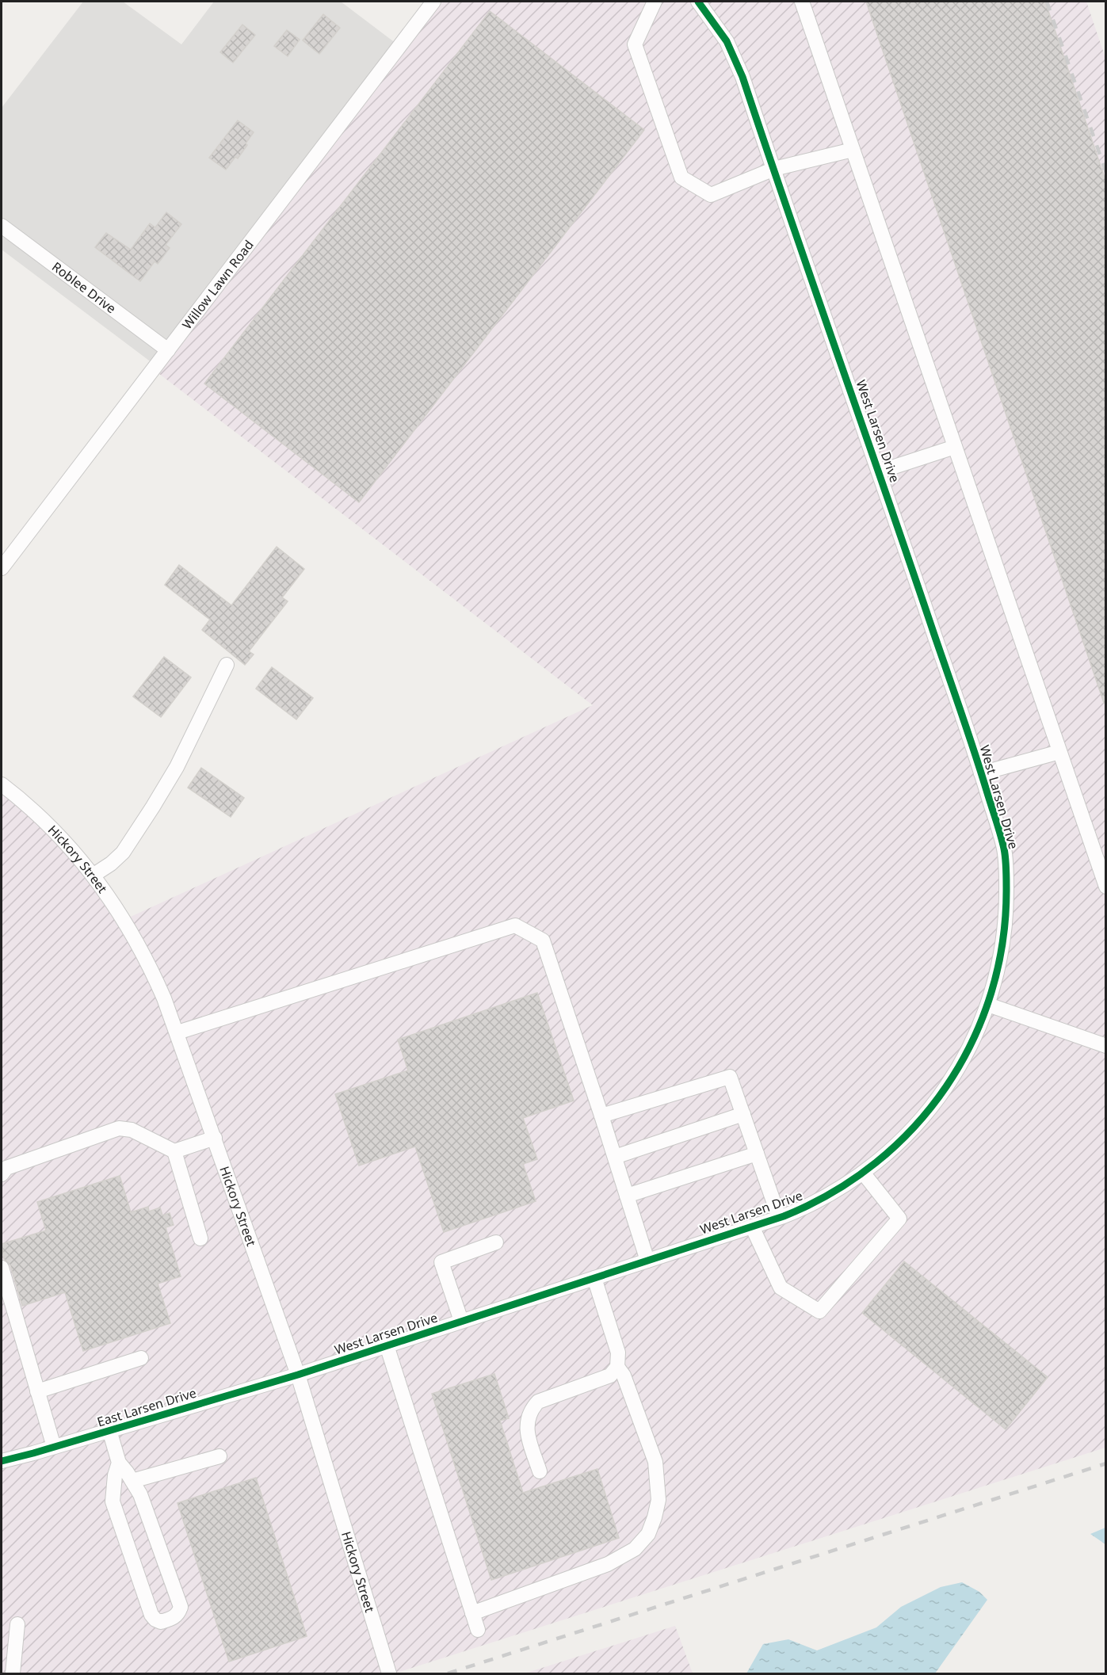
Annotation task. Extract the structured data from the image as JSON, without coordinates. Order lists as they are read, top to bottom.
{
  "streets": {
    "street": [
      "Willow Lawn Road",
      "Roblee Drive",
      "West Larsen Drive",
      "Hickory Street",
      "East Larsen Drive"
    ]
  },
  "crossings": [
    ["Willow Lawn Road", "Roblee Drive"],
    ["West Larsen Drive", "Hickory Street"],
    ["West Larsen Drive", "East Larsen Drive"],
    ["Hickory Street", "East Larsen Drive"]
  ]
}
